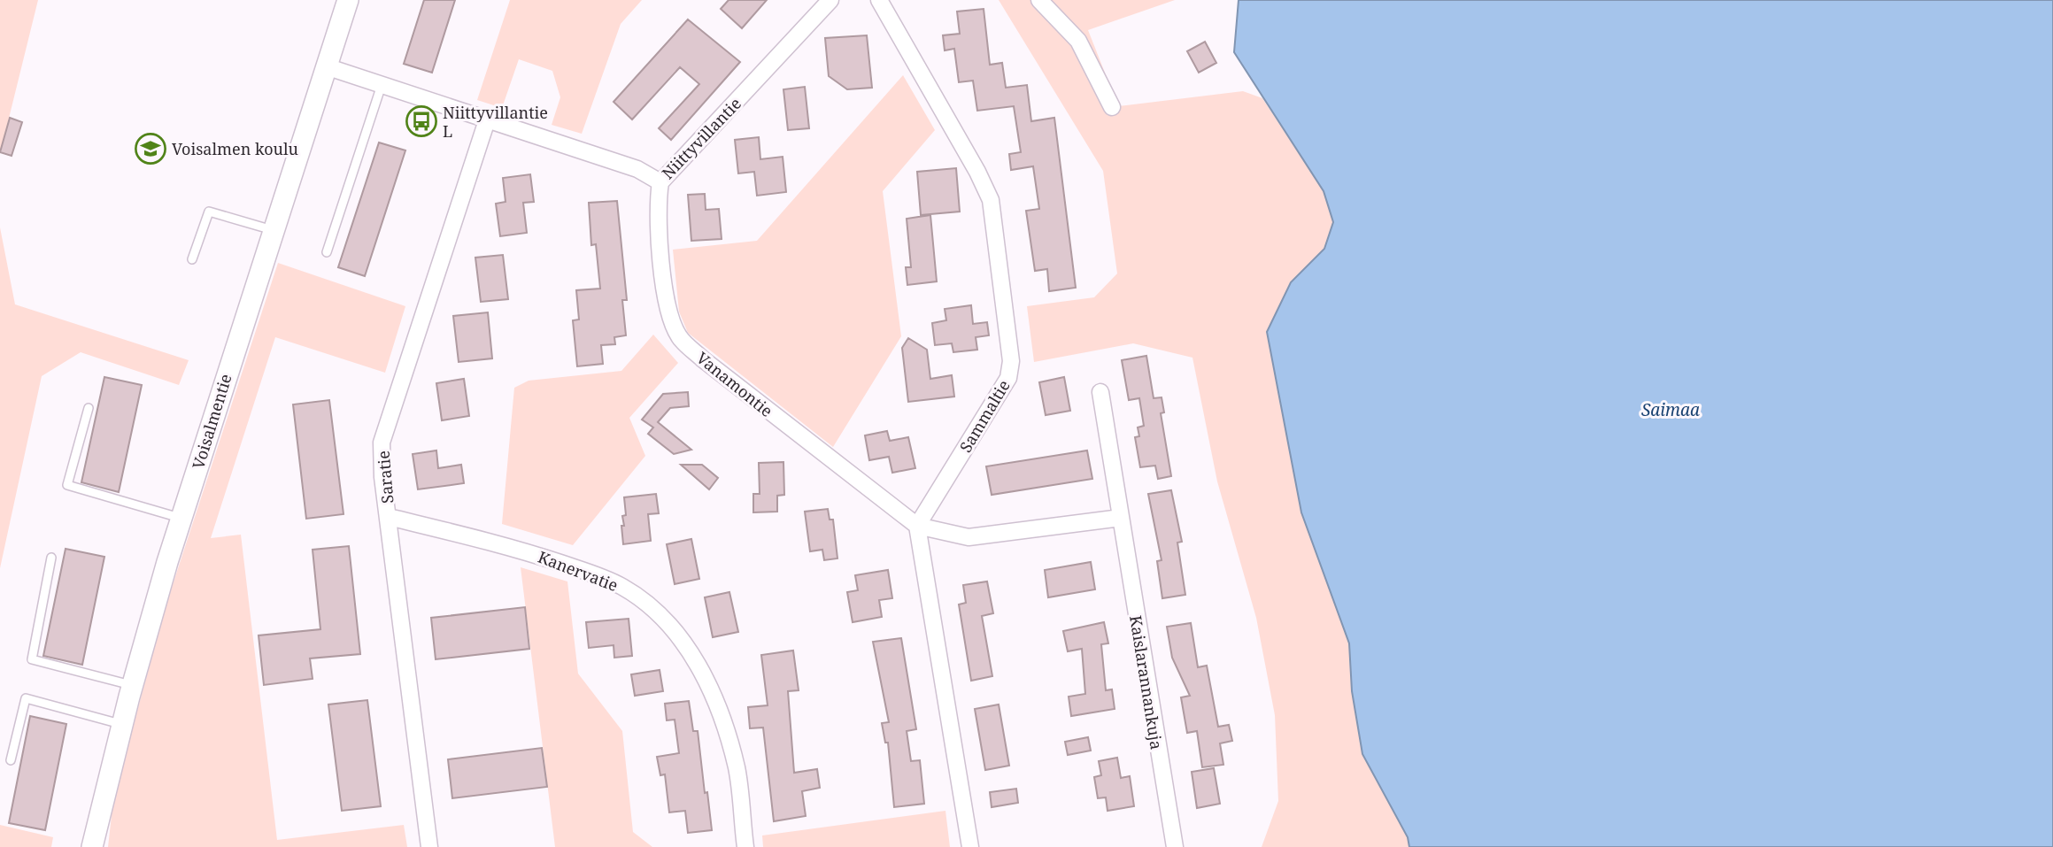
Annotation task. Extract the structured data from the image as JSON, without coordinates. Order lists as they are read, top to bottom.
{
  "streets": {
    "street": [
      "Niittyvillantie",
      "Vanamontie",
      "Sammaltie",
      "Voisalmentie",
      "Saratie",
      "Kanervatie",
      "Kaislarannankuja"
    ]
  },
  "crossings": [
    ["Niittyvillantie", "Vanamontie"],
    ["Niittyvillantie", "Voisalmentie"],
    ["Niittyvillantie", "Saratie"],
    ["Vanamontie", "Sammaltie"],
    ["Saratie", "Kanervatie"]
  ],
  "water": ["Saimaa"],
  "places": {
    "bus stop": ["Niittyvillantie L"],
    "school or university": ["Voisalmen koulu"]
  }
}
